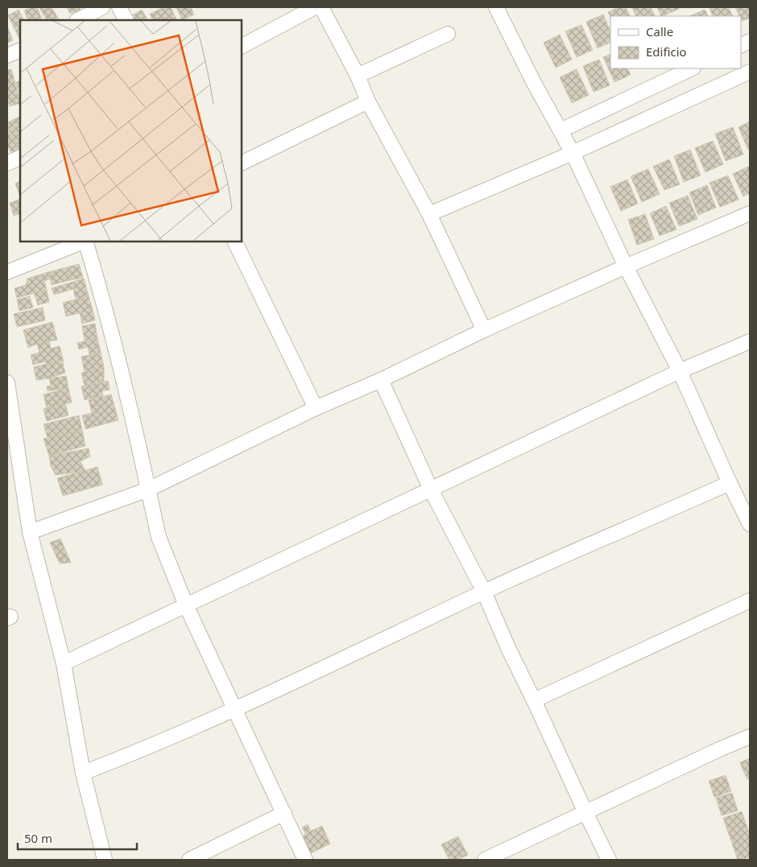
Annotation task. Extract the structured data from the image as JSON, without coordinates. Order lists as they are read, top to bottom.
{
  "legend": ["Calle", "Edificio"],
  "scale_bar": "50 m"
}
